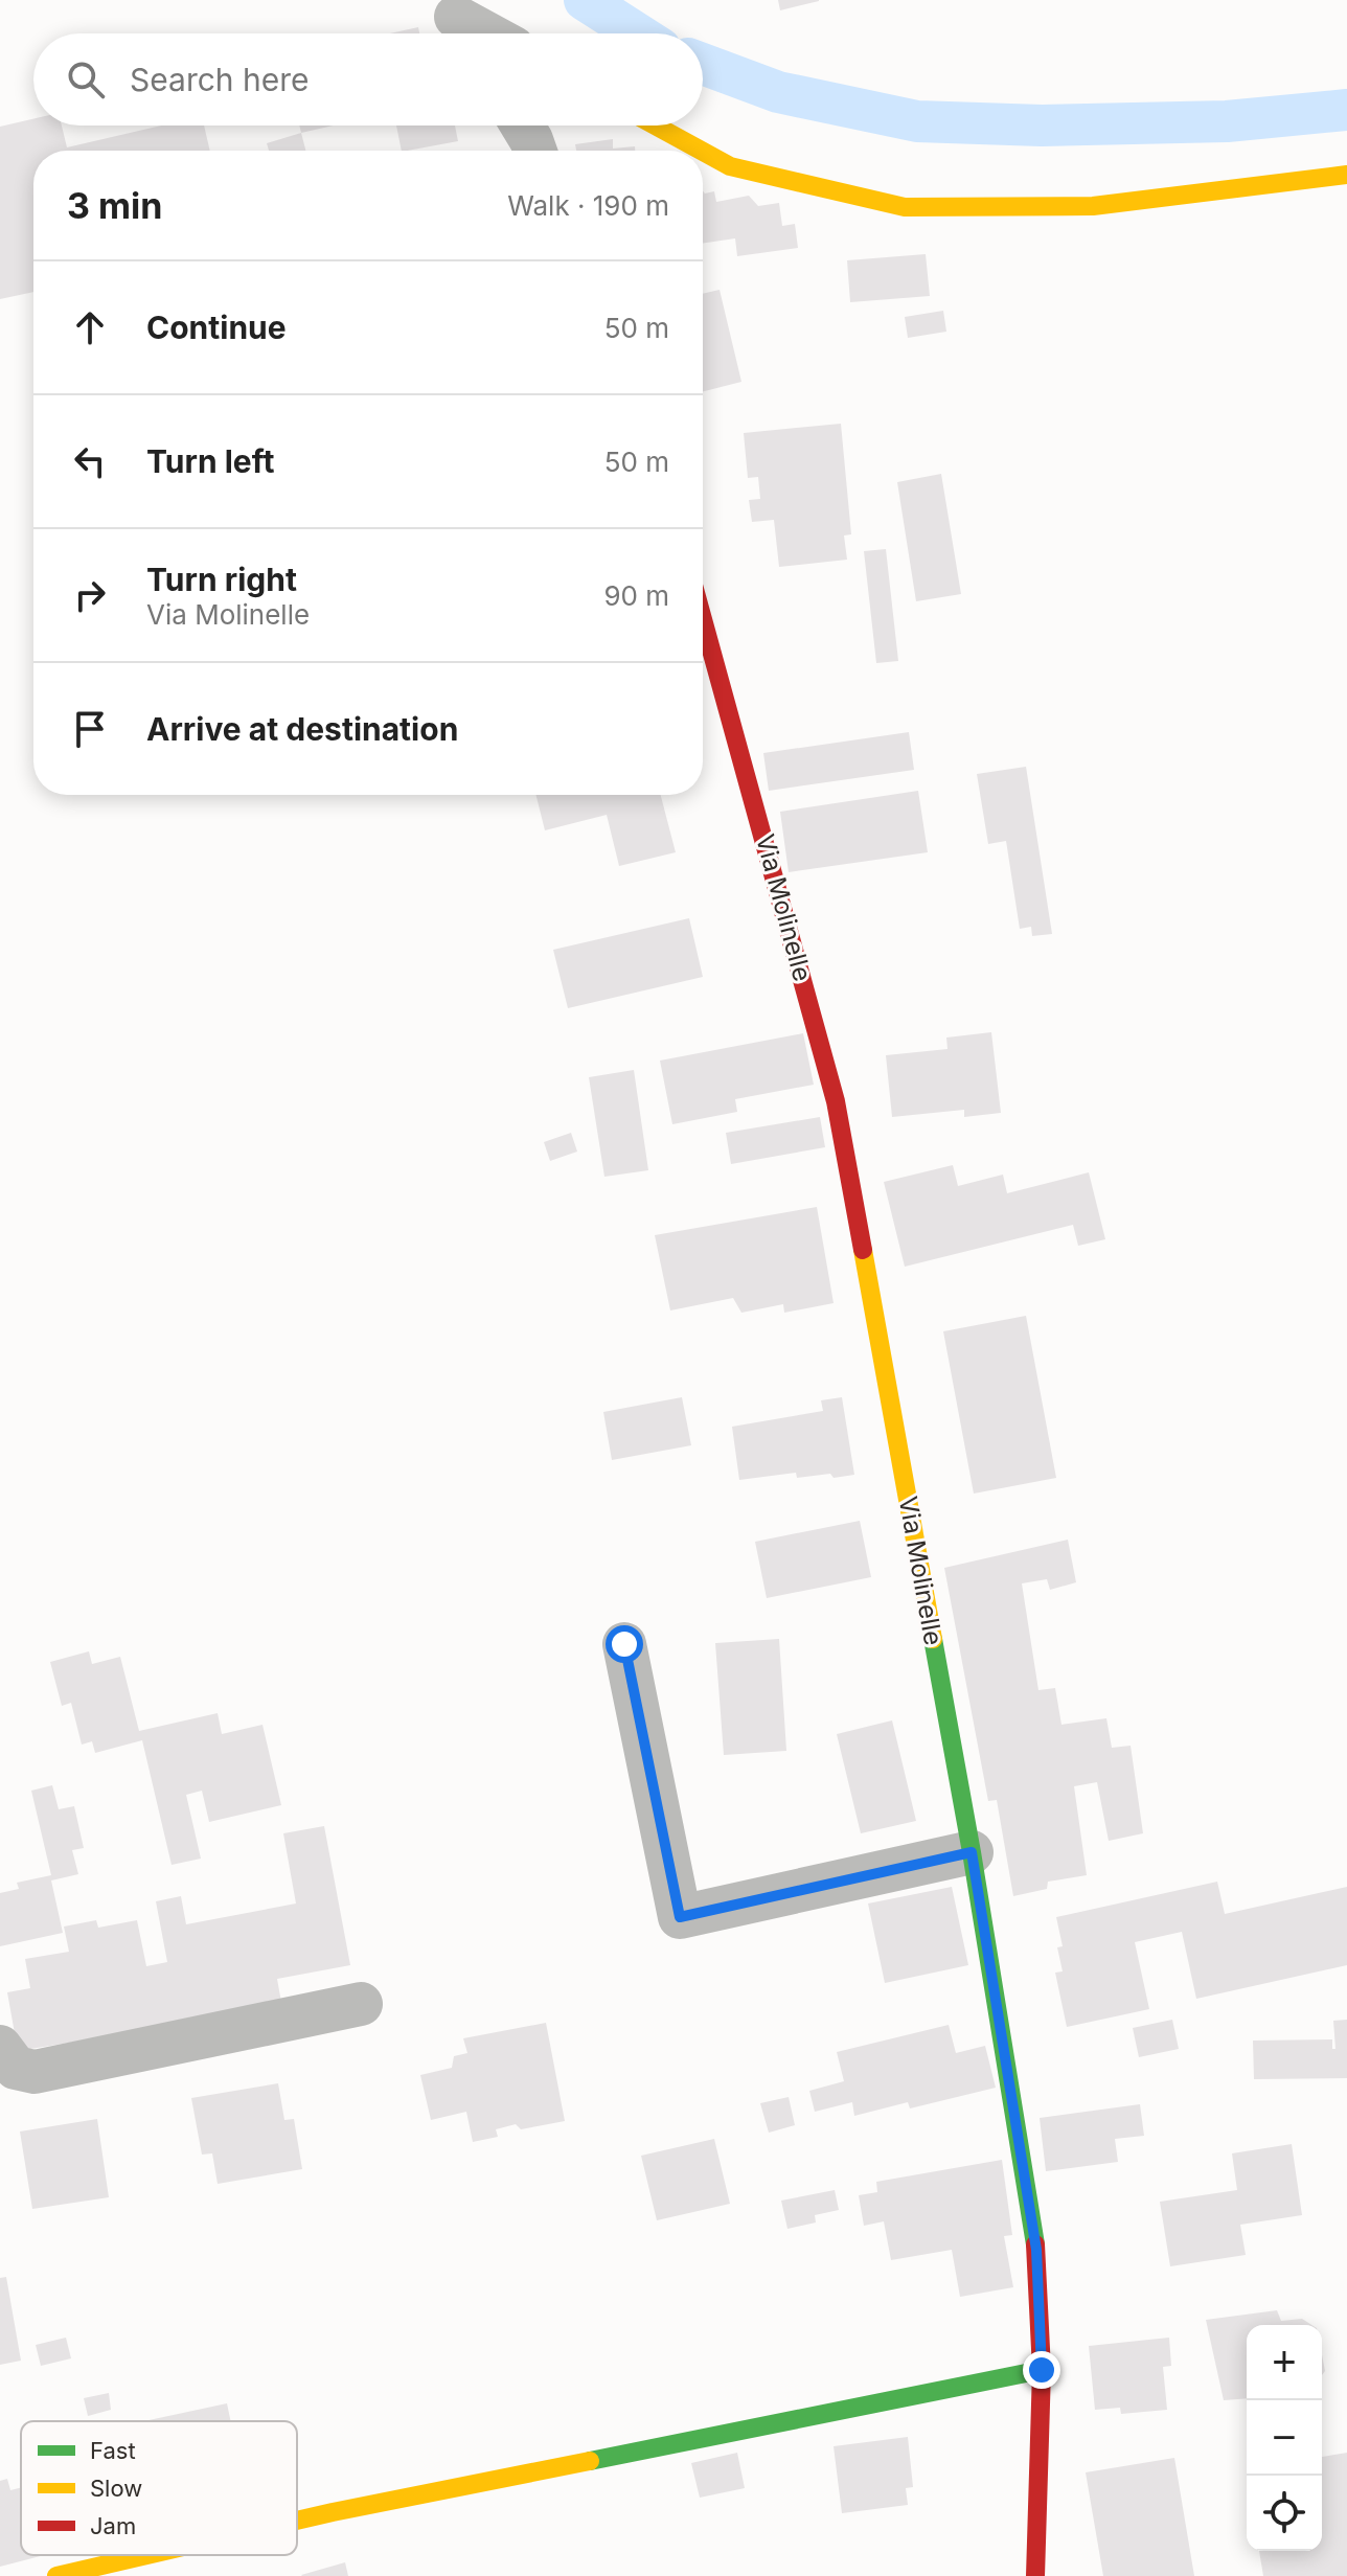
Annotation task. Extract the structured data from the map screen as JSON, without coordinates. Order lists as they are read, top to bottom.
{
  "streets": {
    "street": ["Via Molinelle"]
  },
  "legend": ["Fast", "Slow", "Jam"],
  "page": {
    "search": "Search here",
    "heading": ["3 min", "Walk · 190 m"],
    "list": [
      ["Continue", "50 m"],
      ["Turn left", "50 m"],
      ["Turn right", "Via Molinelle", "90 m"],
      "Arrive at destination"
    ],
    "map_buttons": ["+", "−"]
  }
}
